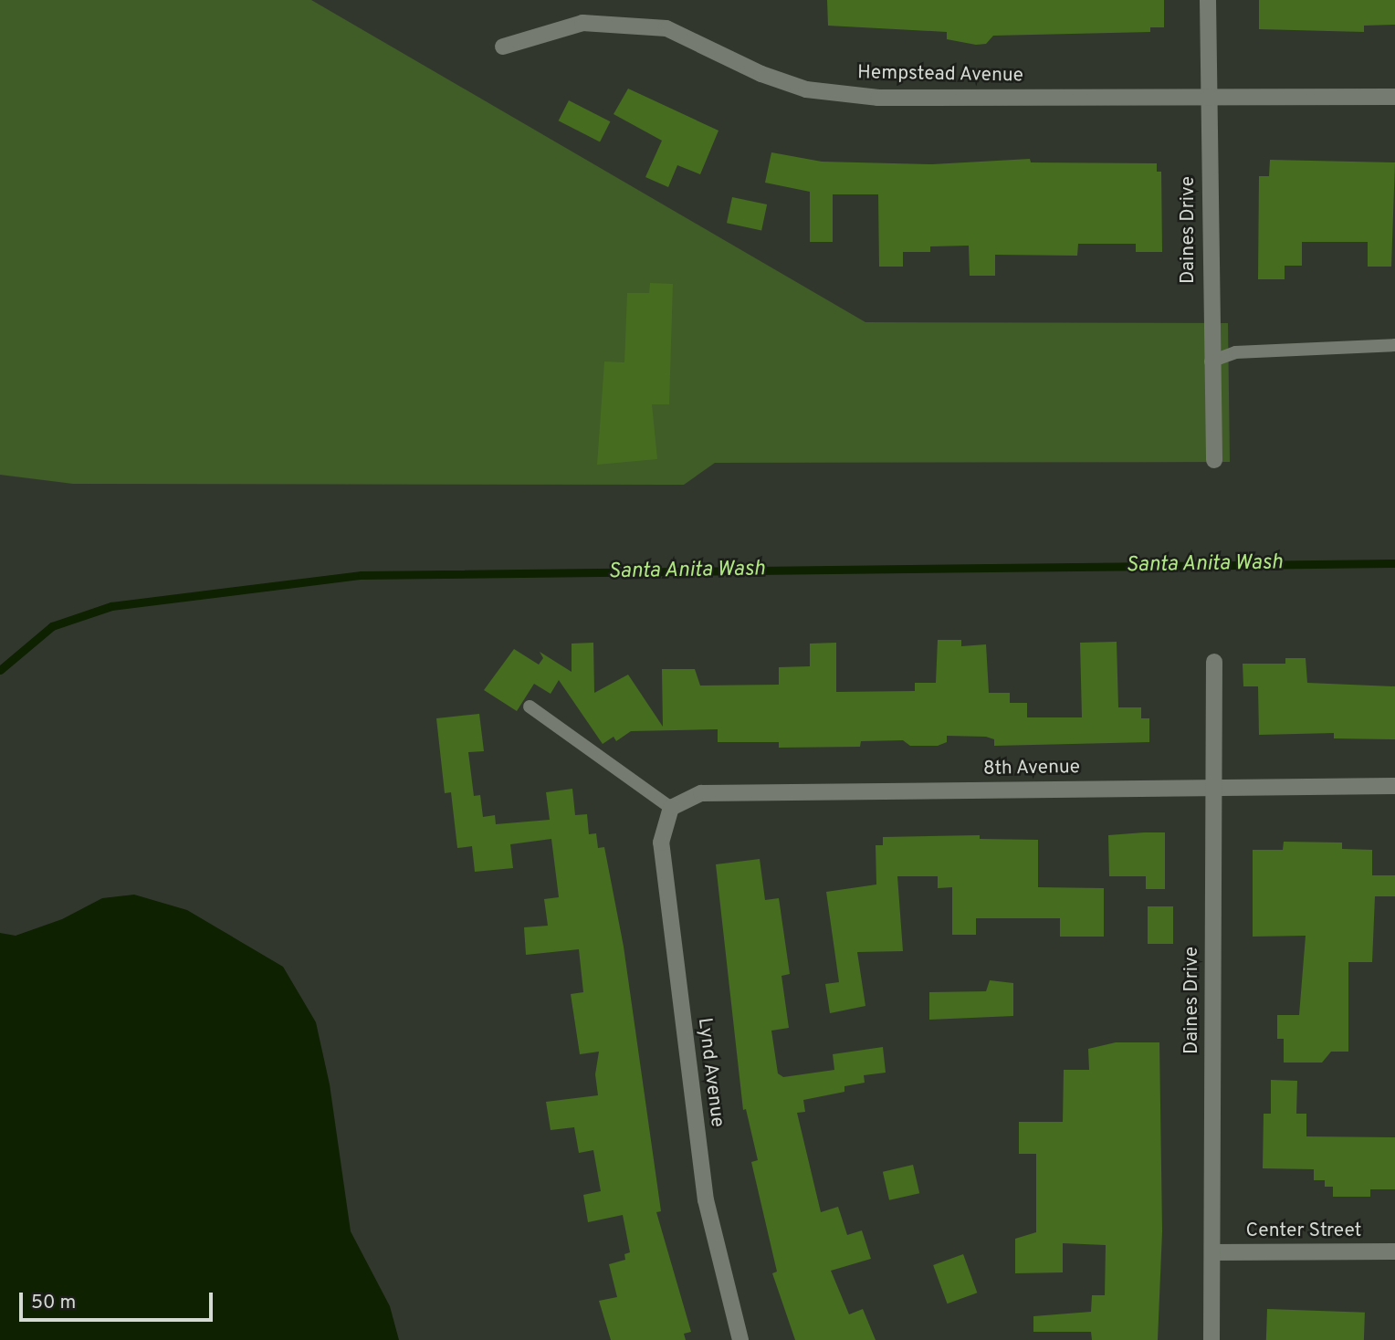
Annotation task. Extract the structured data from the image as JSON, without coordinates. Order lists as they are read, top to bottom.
{
  "streets": {
    "street": [
      "Hempstead Avenue",
      "Daines Drive",
      "8th Avenue",
      "Lynd Avenue",
      "Center Street"
    ]
  },
  "crossings": [
    ["Hempstead Avenue", "Daines Drive"],
    ["Daines Drive", "8th Avenue"],
    ["Daines Drive", "Center Street"],
    ["8th Avenue", "Lynd Avenue"]
  ],
  "water": ["Santa Anita Wash"],
  "scale_bar": "50 m"
}
